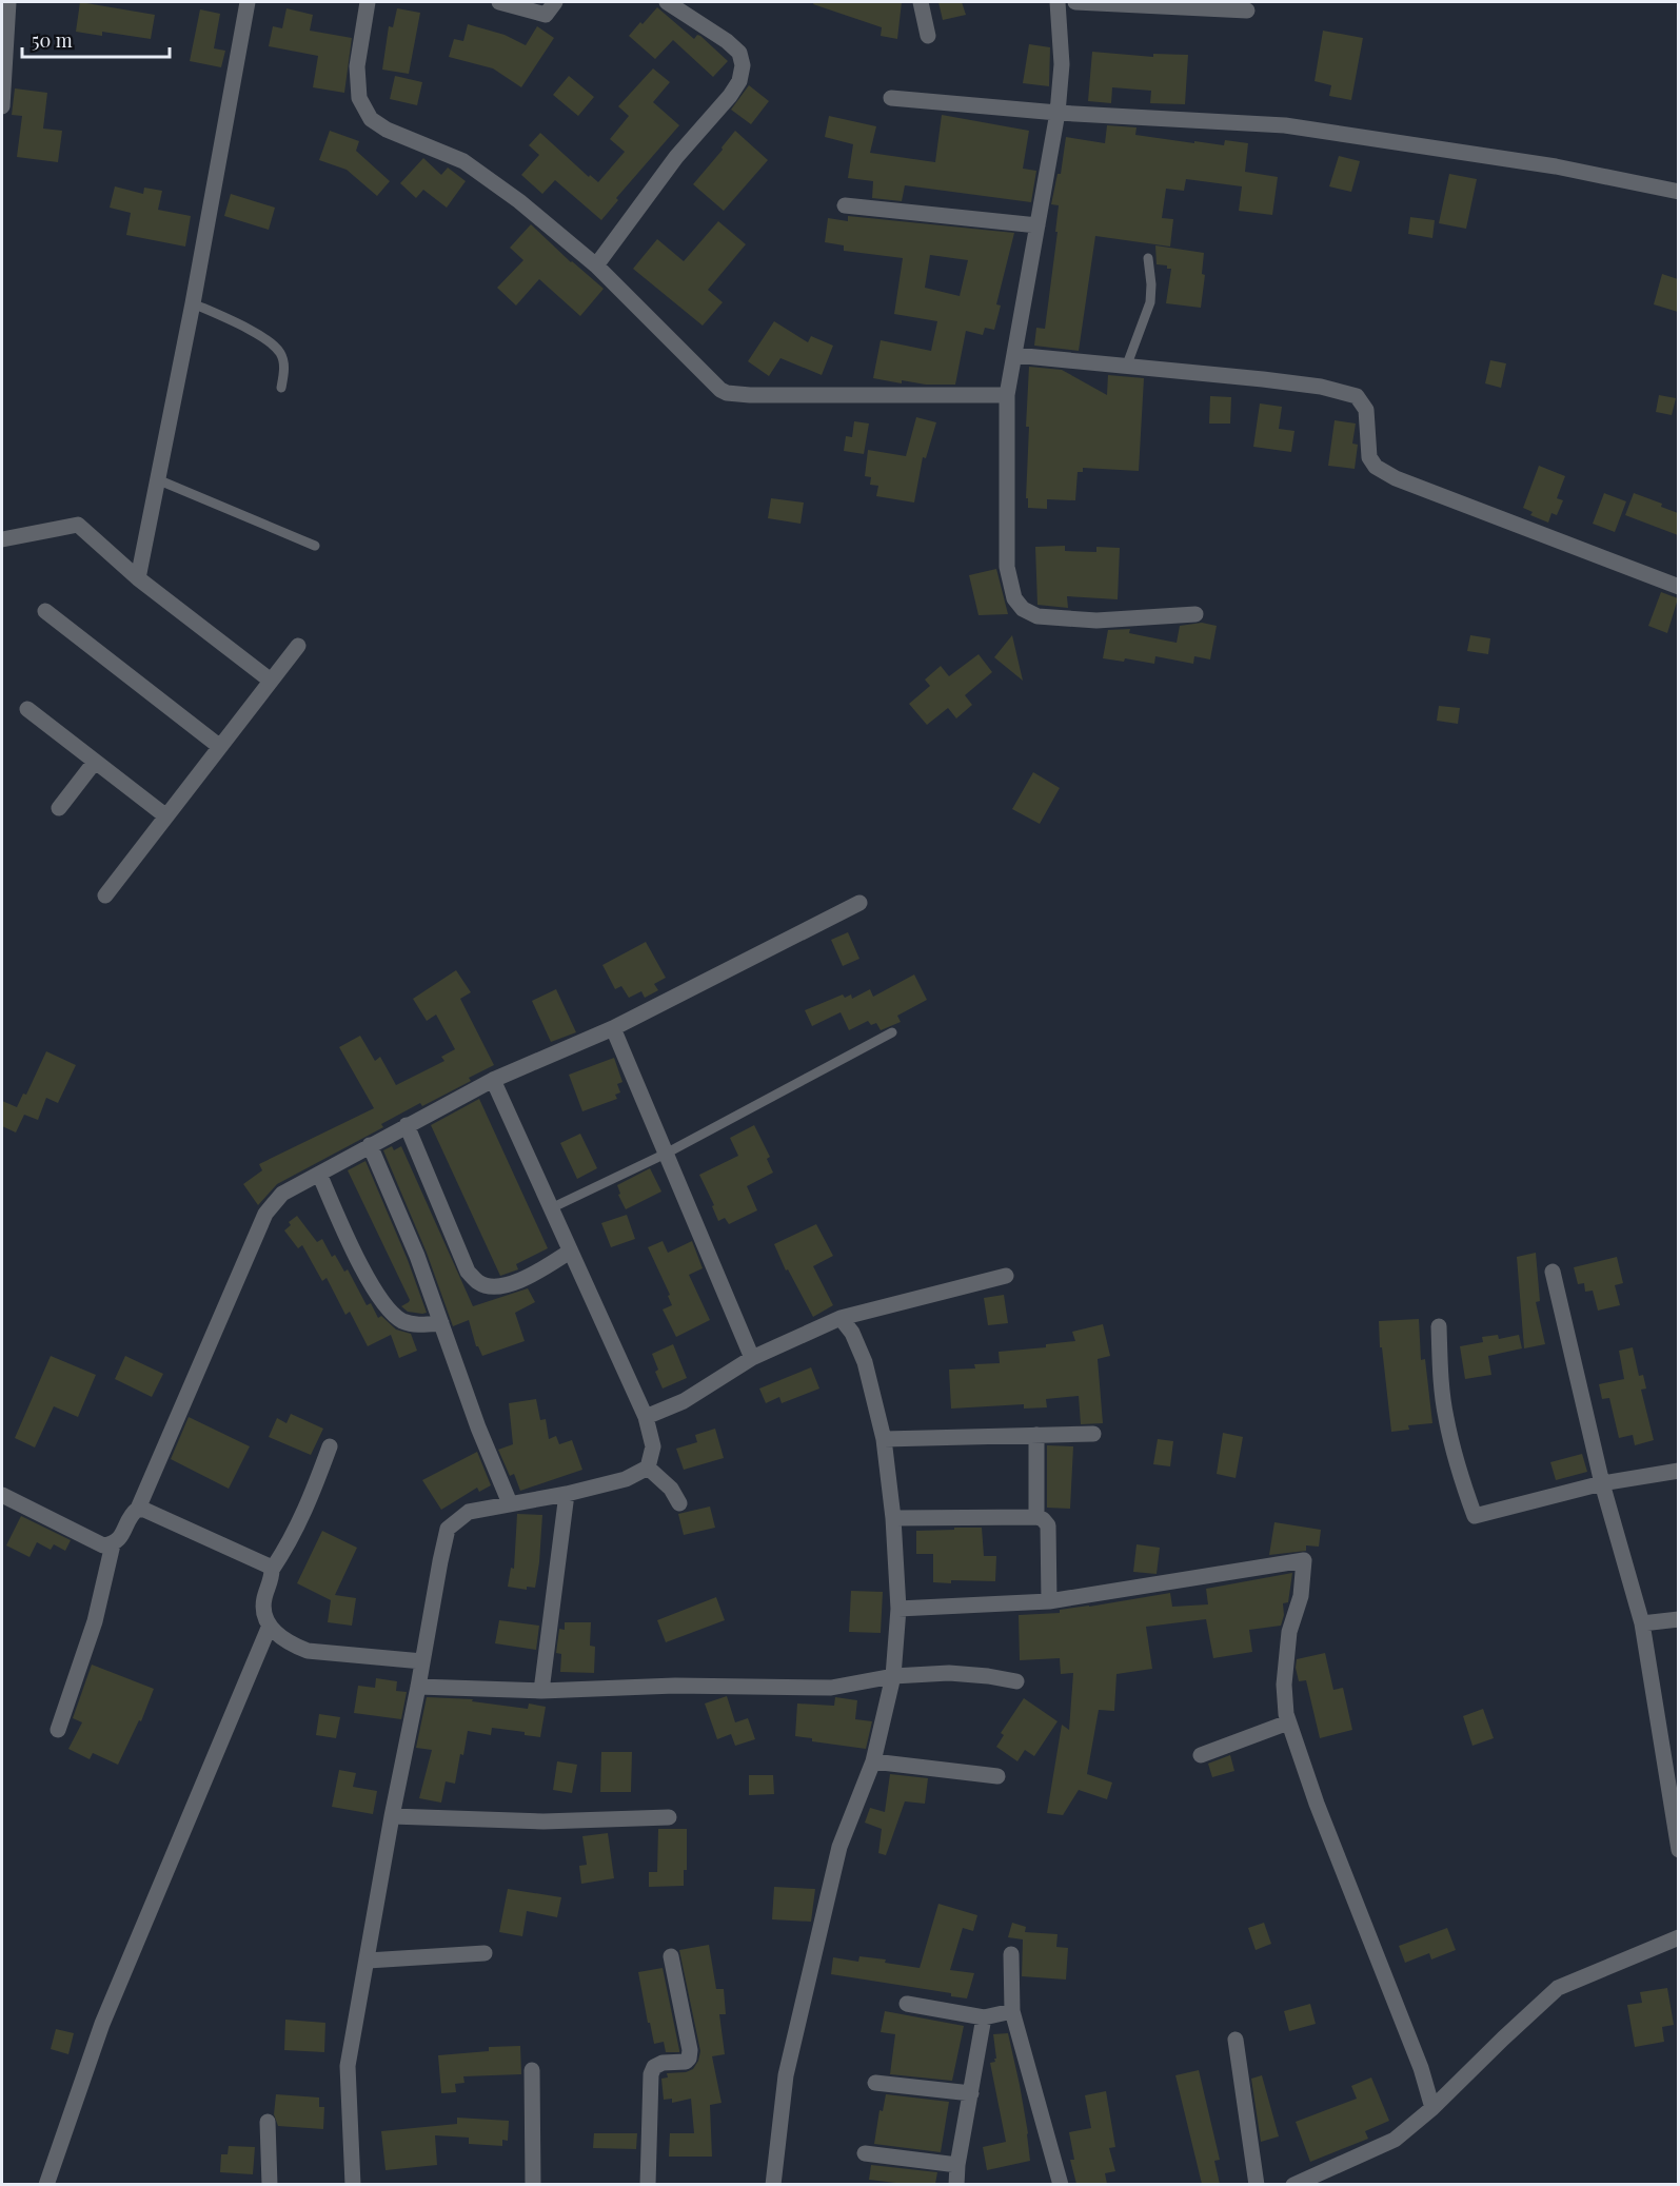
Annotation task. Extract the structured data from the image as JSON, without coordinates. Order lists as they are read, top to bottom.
{
  "scale_bar": "50 m"
}
